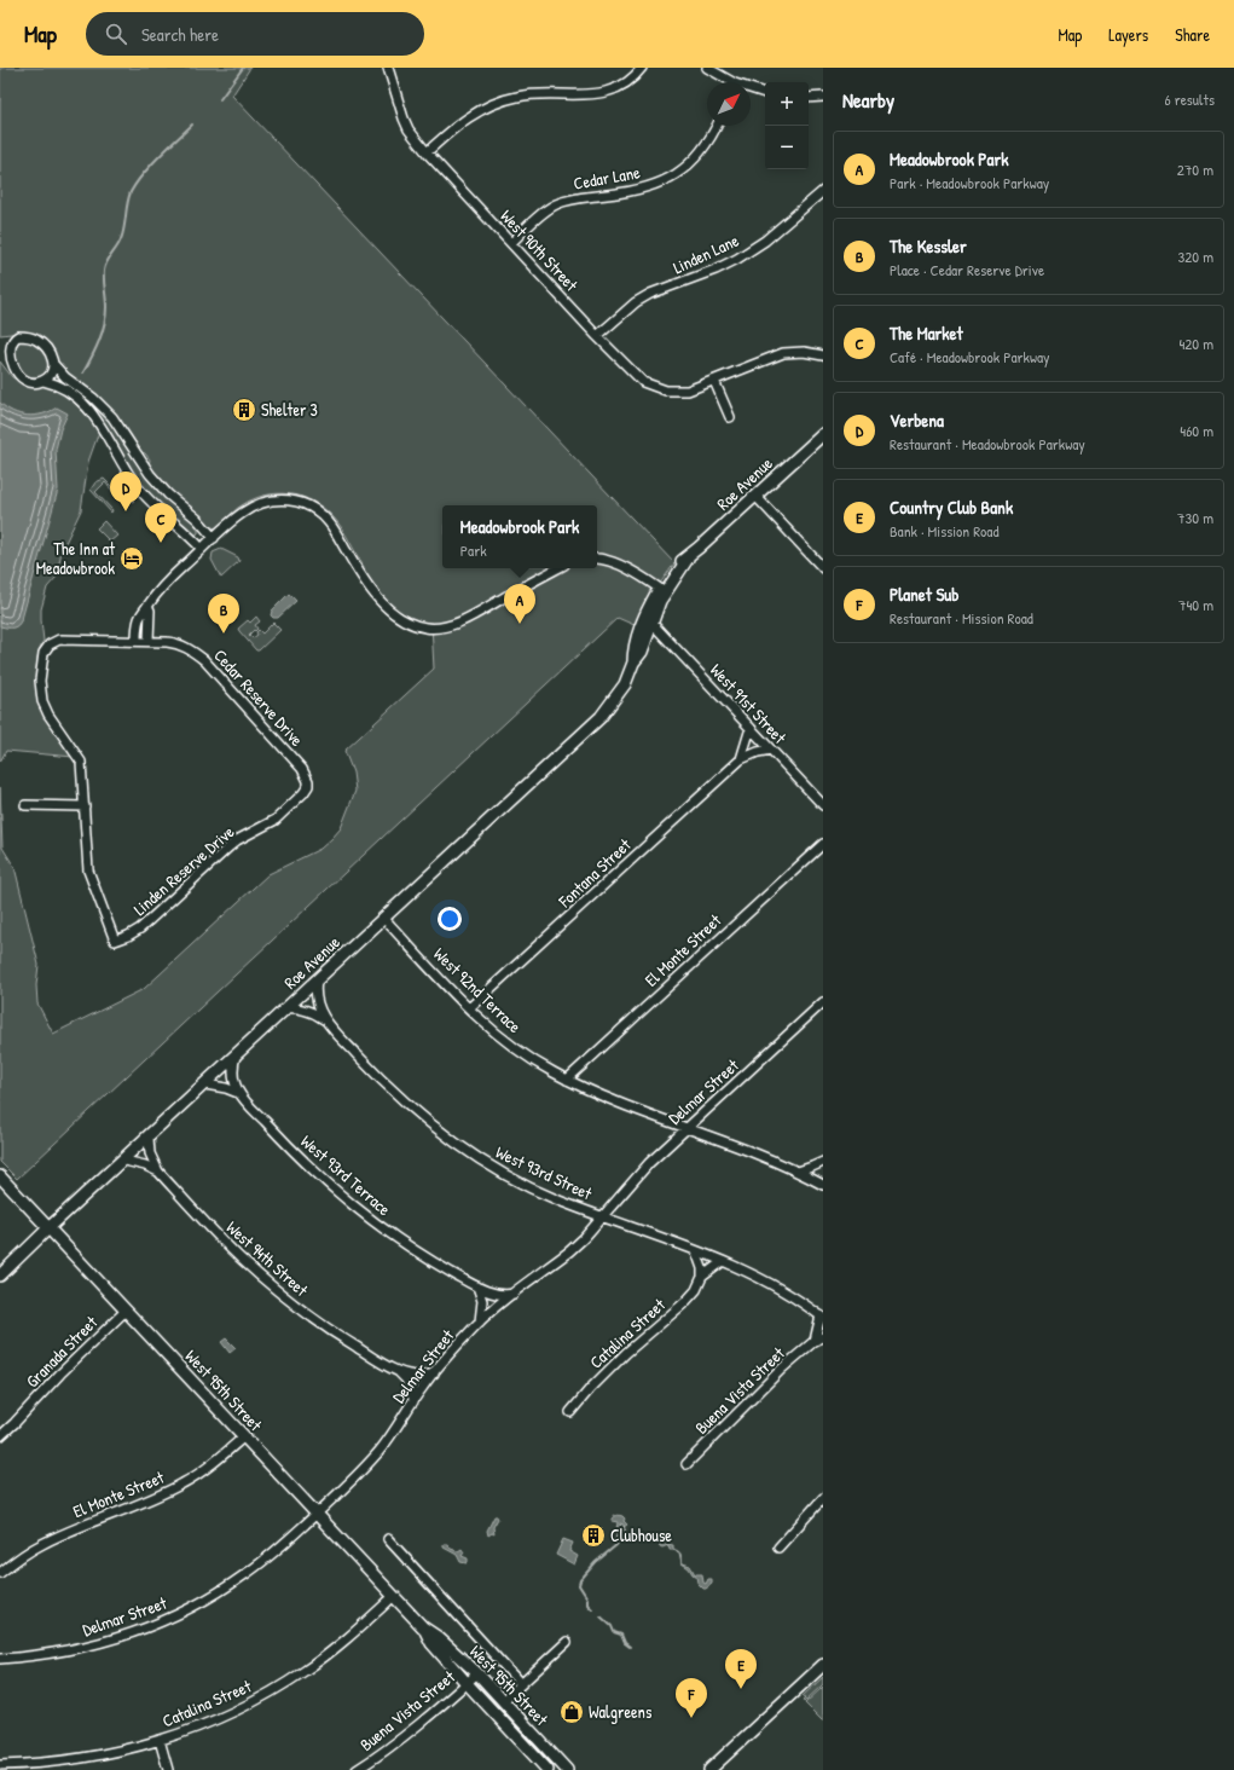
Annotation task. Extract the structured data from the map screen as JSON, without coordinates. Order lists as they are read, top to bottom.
{
  "streets": {
    "main road": ["Roe Avenue", "West 95th Street"],
    "street": [
      "Cedar Lane",
      "West 90th Street",
      "Linden Lane",
      "Cedar Reserve Drive",
      "West 91st Street",
      "Linden Reserve Drive",
      "Fontana Street",
      "El Monte Street",
      "West 92nd Terrace",
      "Delmar Street",
      "West 93rd Street",
      "West 93rd Terrace",
      "West 94th Street",
      "Catalina Street",
      "Granada Street",
      "Buena Vista Street"
    ]
  },
  "crossings": [
    ["Cedar Lane", "West 90th Street"],
    ["West 90th Street", "Linden Lane"],
    ["Roe Avenue", "West 91st Street"],
    ["Roe Avenue", "West 92nd Terrace"],
    ["Roe Avenue", "West 93rd Street"],
    ["Roe Avenue", "West 94th Street"],
    ["Roe Avenue", "West 95th Street"],
    ["Cedar Reserve Drive", "Linden Reserve Drive"],
    ["West 91st Street", "Fontana Street"],
    ["Fontana Street", "West 92nd Terrace"],
    ["El Monte Street", "West 92nd Terrace"],
    ["El Monte Street", "West 95th Street"],
    ["West 92nd Terrace", "Delmar Street"],
    ["Delmar Street", "West 93rd Street"],
    ["Delmar Street", "West 93rd Terrace"],
    ["Delmar Street", "West 94th Street"],
    ["Delmar Street", "West 95th Street"],
    ["West 93rd Street", "Catalina Street"],
    ["West 93rd Street", "Buena Vista Street"],
    ["Catalina Street", "West 95th Street"],
    ["Granada Street", "West 95th Street"],
    ["West 95th Street", "Buena Vista Street"]
  ],
  "places": {
    "building": ["Shelter 3", "Clubhouse"],
    "hotel": ["The Inn at Meadowbrook"],
    "shop": ["Walgreens"]
  },
  "north": "top right",
  "page": {
    "header": "Map",
    "search": "Search here",
    "nav": ["Map", "Layers", "Share"],
    "heading": ["Nearby", "6 results"],
    "map_buttons": ["+", "−"],
    "list": [
      {
        "mark": "A",
        "name": "Meadowbrook Park",
        "note": "Park · Meadowbrook Parkway",
        "value": "270 m"
      },
      {
        "mark": "B",
        "name": "The Kessler",
        "note": "Place · Cedar Reserve Drive",
        "value": "320 m"
      },
      {
        "mark": "C",
        "name": "The Market",
        "note": "Café · Meadowbrook Parkway",
        "value": "420 m"
      },
      {
        "mark": "D",
        "name": "Verbena",
        "note": "Restaurant · Meadowbrook Parkway",
        "value": "460 m"
      },
      {
        "mark": "E",
        "name": "Country Club Bank",
        "note": "Bank · Mission Road",
        "value": "730 m"
      },
      {
        "mark": "F",
        "name": "Planet Sub",
        "note": "Restaurant · Mission Road",
        "value": "740 m"
      }
    ],
    "pins": [
      "D",
      "C",
      "A",
      "B",
      "E",
      "F"
    ],
    "popup": ["Meadowbrook Park", "Park"]
  }
}
